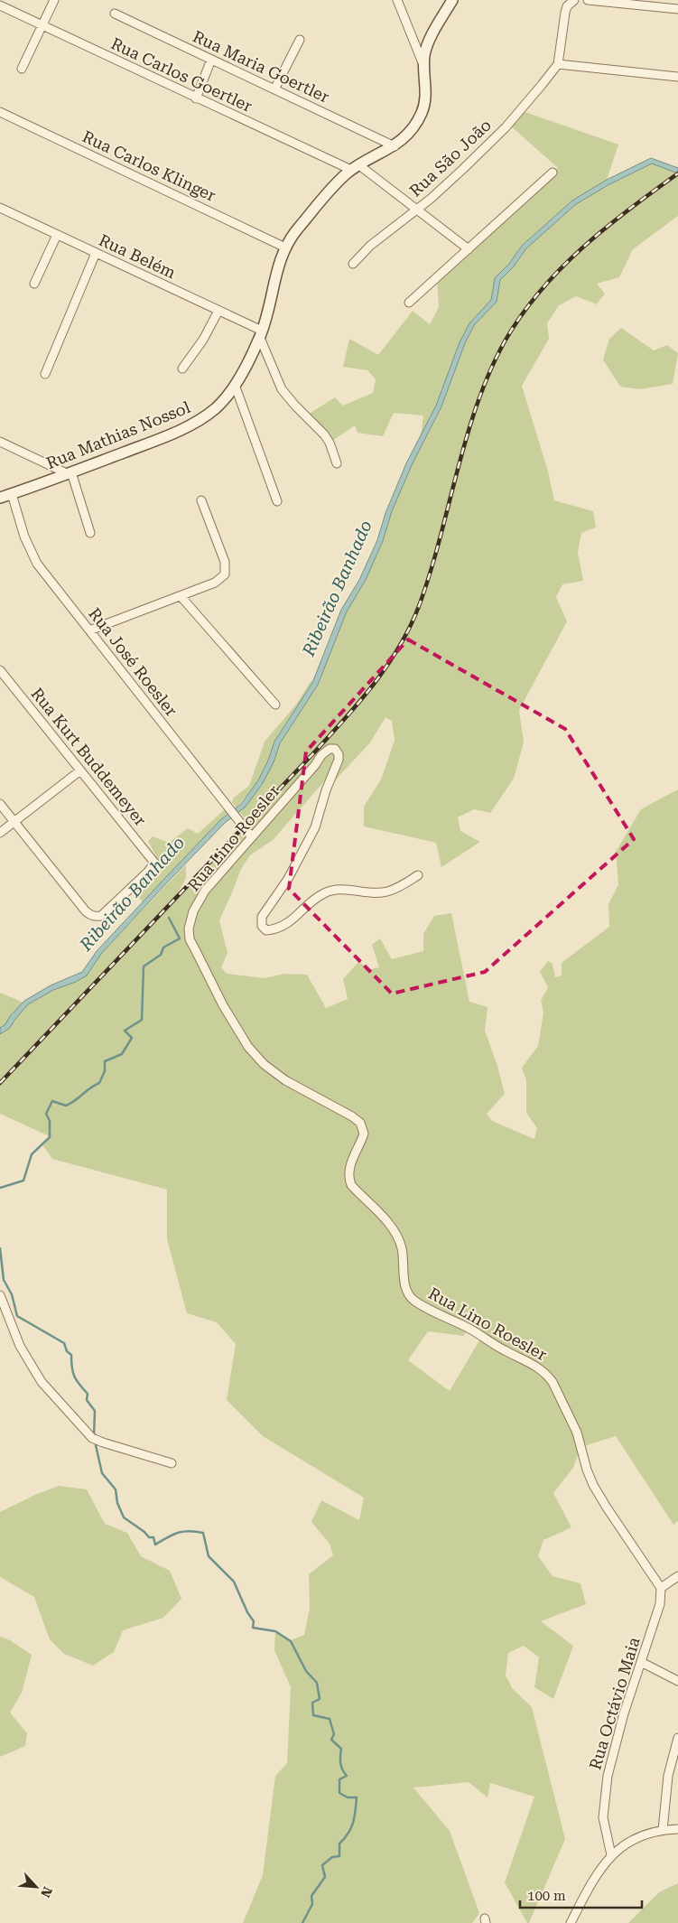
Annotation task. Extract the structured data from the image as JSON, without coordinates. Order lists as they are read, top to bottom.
{
  "streets": {
    "street": [
      "Rua Maria Goertler",
      "Rua Carlos Goertler",
      "Rua São João",
      "Rua Carlos Klinger",
      "Rua Belém",
      "Rua Mathias Nossol",
      "Rua José Roesler",
      "Rua Kurt Buddemeyer",
      "Rua Lino Roesler",
      "Rua Octávio Maia"
    ]
  },
  "crossings": [
    ["Rua Maria Goertler", "Rua Mathias Nossol"],
    ["Rua Carlos Goertler", "Rua São João"],
    ["Rua Carlos Goertler", "Rua Mathias Nossol"],
    ["Rua Carlos Klinger", "Rua Mathias Nossol"],
    ["Rua Belém", "Rua Mathias Nossol"],
    ["Rua Mathias Nossol", "Rua José Roesler"],
    ["Rua José Roesler", "Rua Lino Roesler"],
    ["Rua Lino Roesler", "Rua Octávio Maia"]
  ],
  "water": ["Ribeirão Banhado"],
  "scale_bar": "100 m",
  "north": "bottom right"
}
